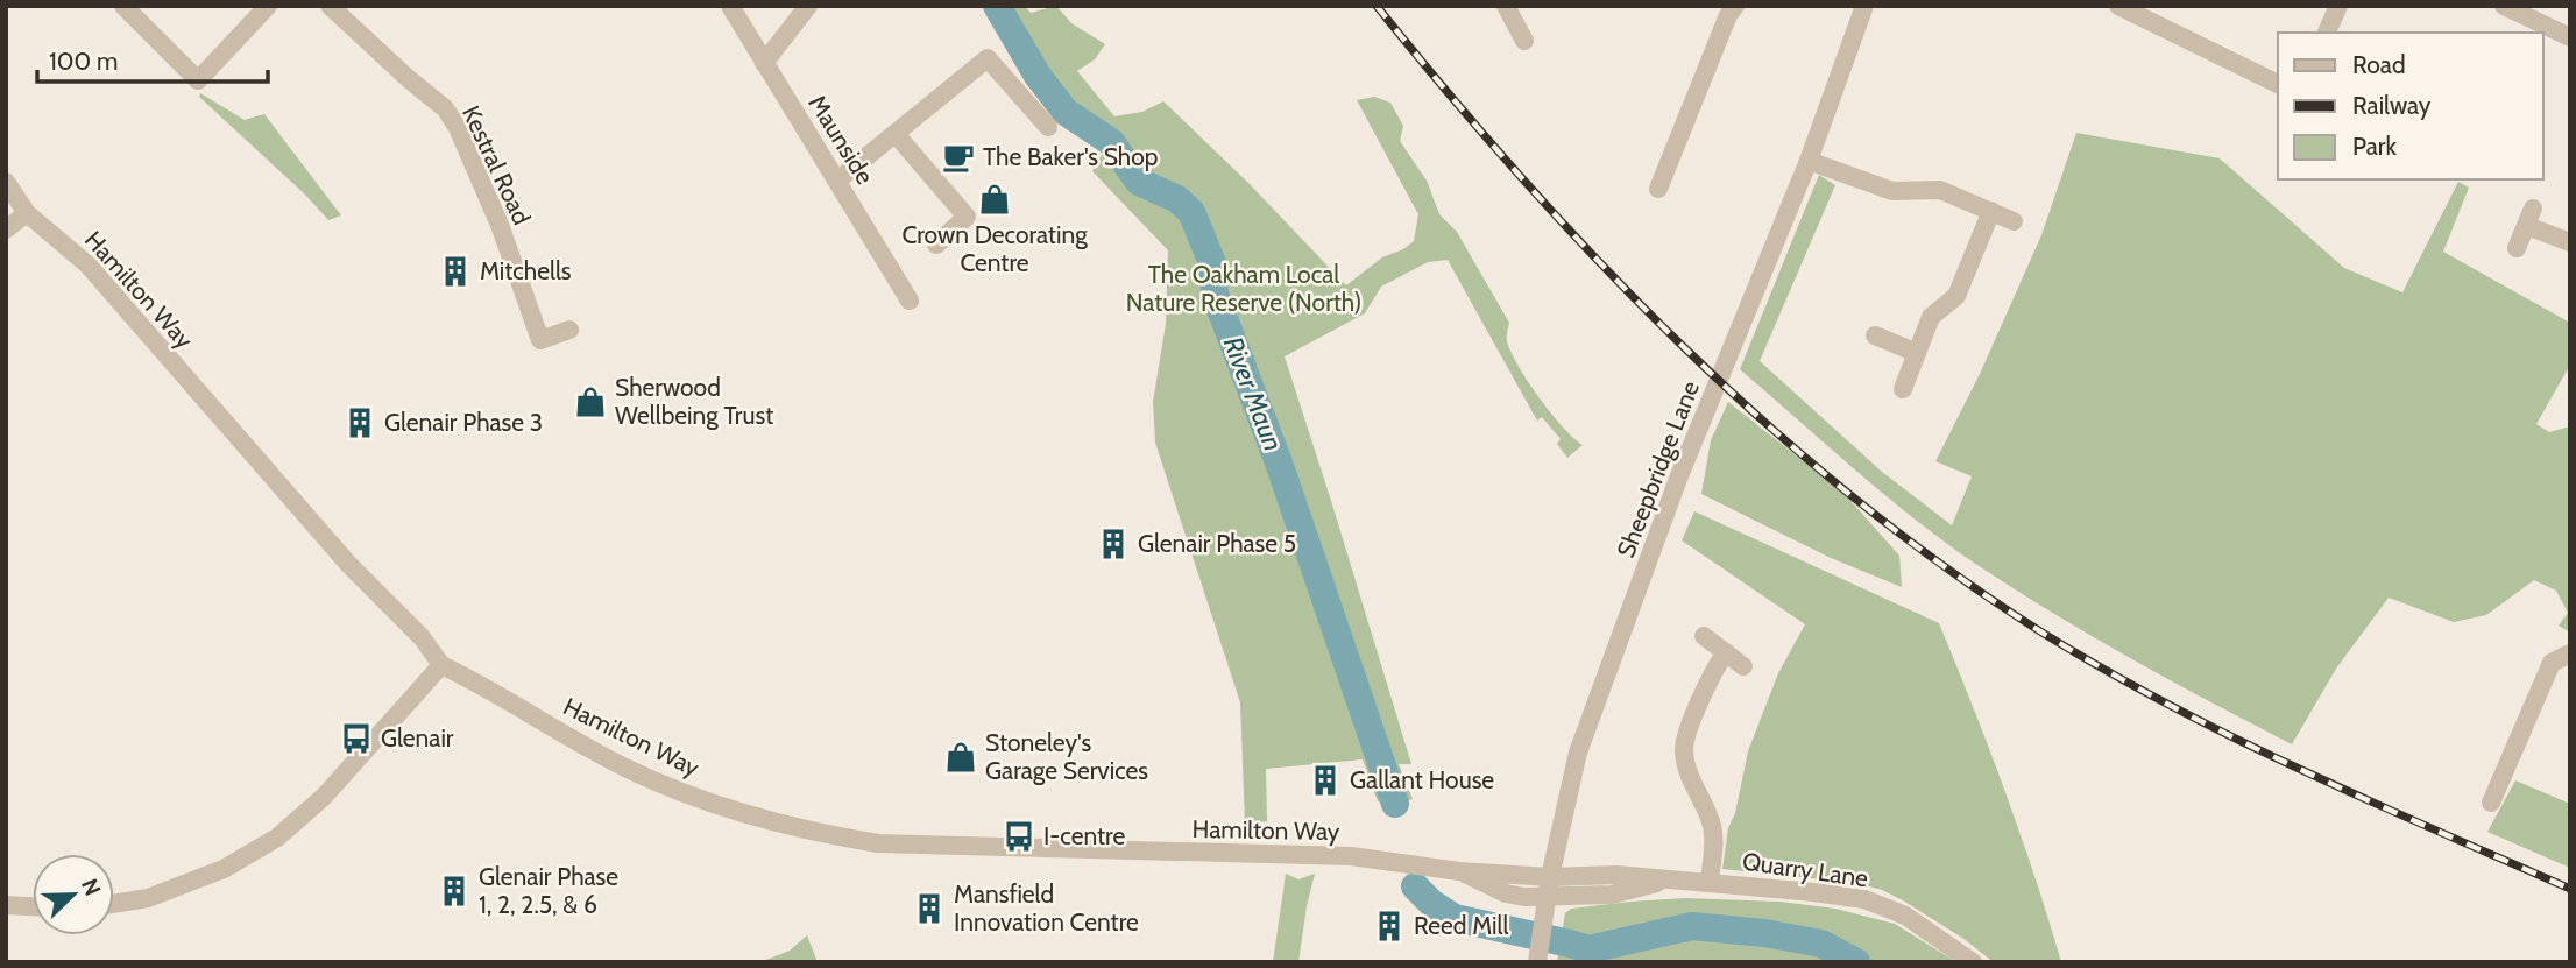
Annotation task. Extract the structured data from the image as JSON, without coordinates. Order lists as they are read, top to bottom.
{
  "streets": {
    "street": [
      "Maunside",
      "Kestral Road",
      "Hamilton Way",
      "Sheepbridge Lane",
      "Quarry Lane"
    ]
  },
  "crossings": [
    ["Hamilton Way", "Sheepbridge Lane"],
    ["Hamilton Way", "Quarry Lane"],
    ["Sheepbridge Lane", "Quarry Lane"]
  ],
  "water": ["River Maun"],
  "parks": ["The Oakham Local Nature Reserve (North)"],
  "places": {
    "cafe": ["The Baker's Shop"],
    "shop": ["Crown Decorating Centre", "Sherwood Wellbeing Trust", "Stoneley's Garage Services"],
    "building": [
      "Mitchells",
      "Glenair Phase 3",
      "Glenair Phase 5",
      "Gallant House",
      "Glenair Phase 1, 2, 2.5, & 6",
      "Mansfield Innovation Centre",
      "Reed Mill"
    ],
    "bus stop": ["Glenair", "I-centre"]
  },
  "legend": ["Road", "Railway", "Park"],
  "scale_bar": "100 m",
  "north": "top right"
}
